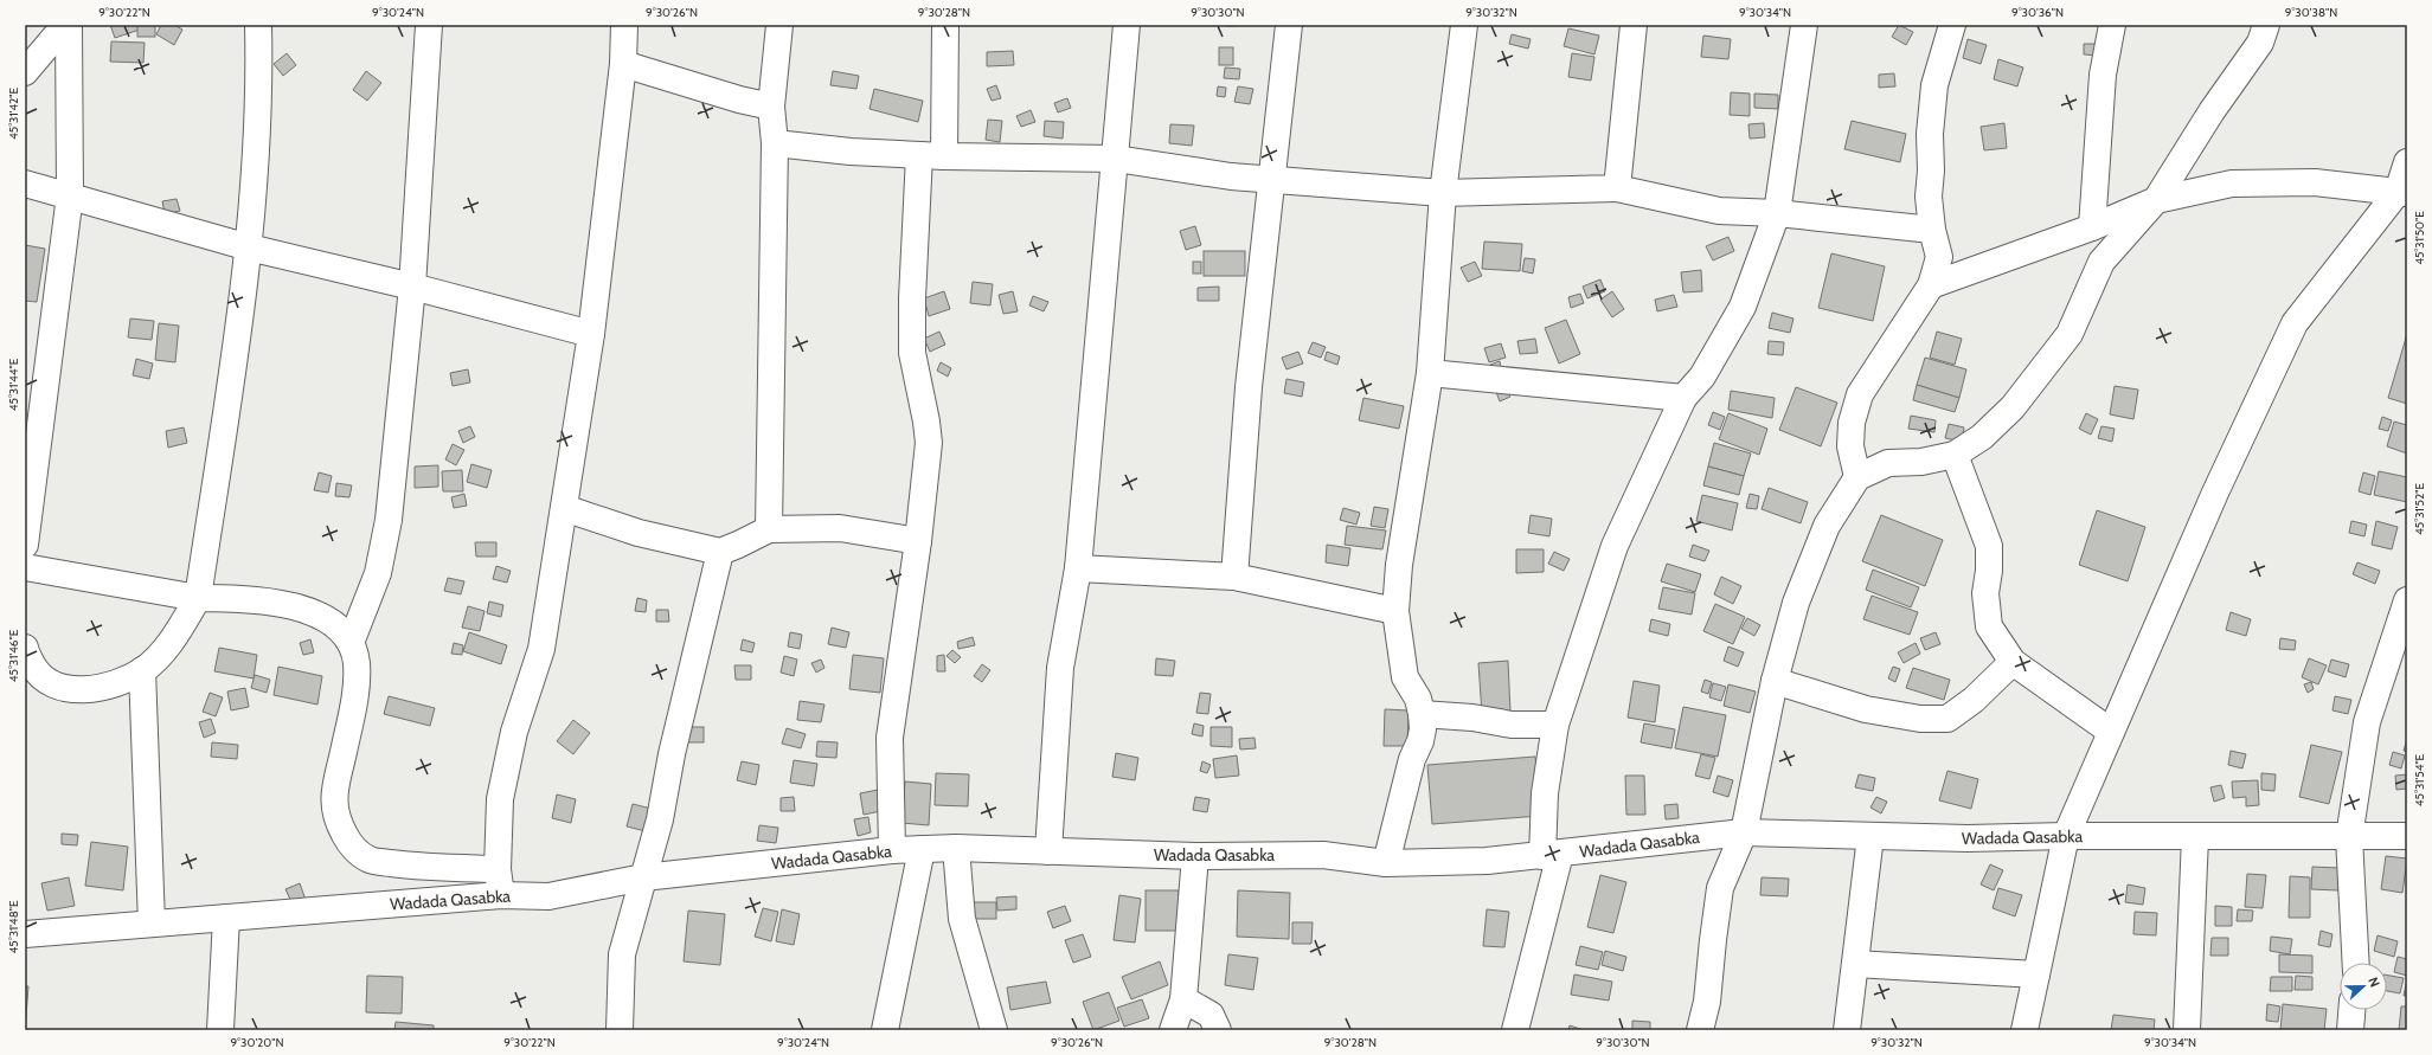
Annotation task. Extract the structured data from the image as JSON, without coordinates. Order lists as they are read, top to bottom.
{
  "streets": {
    "street": ["Wadada Qasabka"]
  },
  "north": "right",
  "coordinates": [
    "9°30'22\"N",
    "9°30'24\"N",
    "9°30'26\"N",
    "9°30'28\"N",
    "9°30'30\"N",
    "9°30'32\"N",
    "9°30'34\"N",
    "9°30'36\"N",
    "9°30'38\"N",
    "45°31'42\"E",
    "45°31'50\"E",
    "45°31'44\"E",
    "45°31'52\"E",
    "45°31'46\"E",
    "45°31'54\"E",
    "45°31'48\"E",
    "9°30'20\"N"
  ]
}
